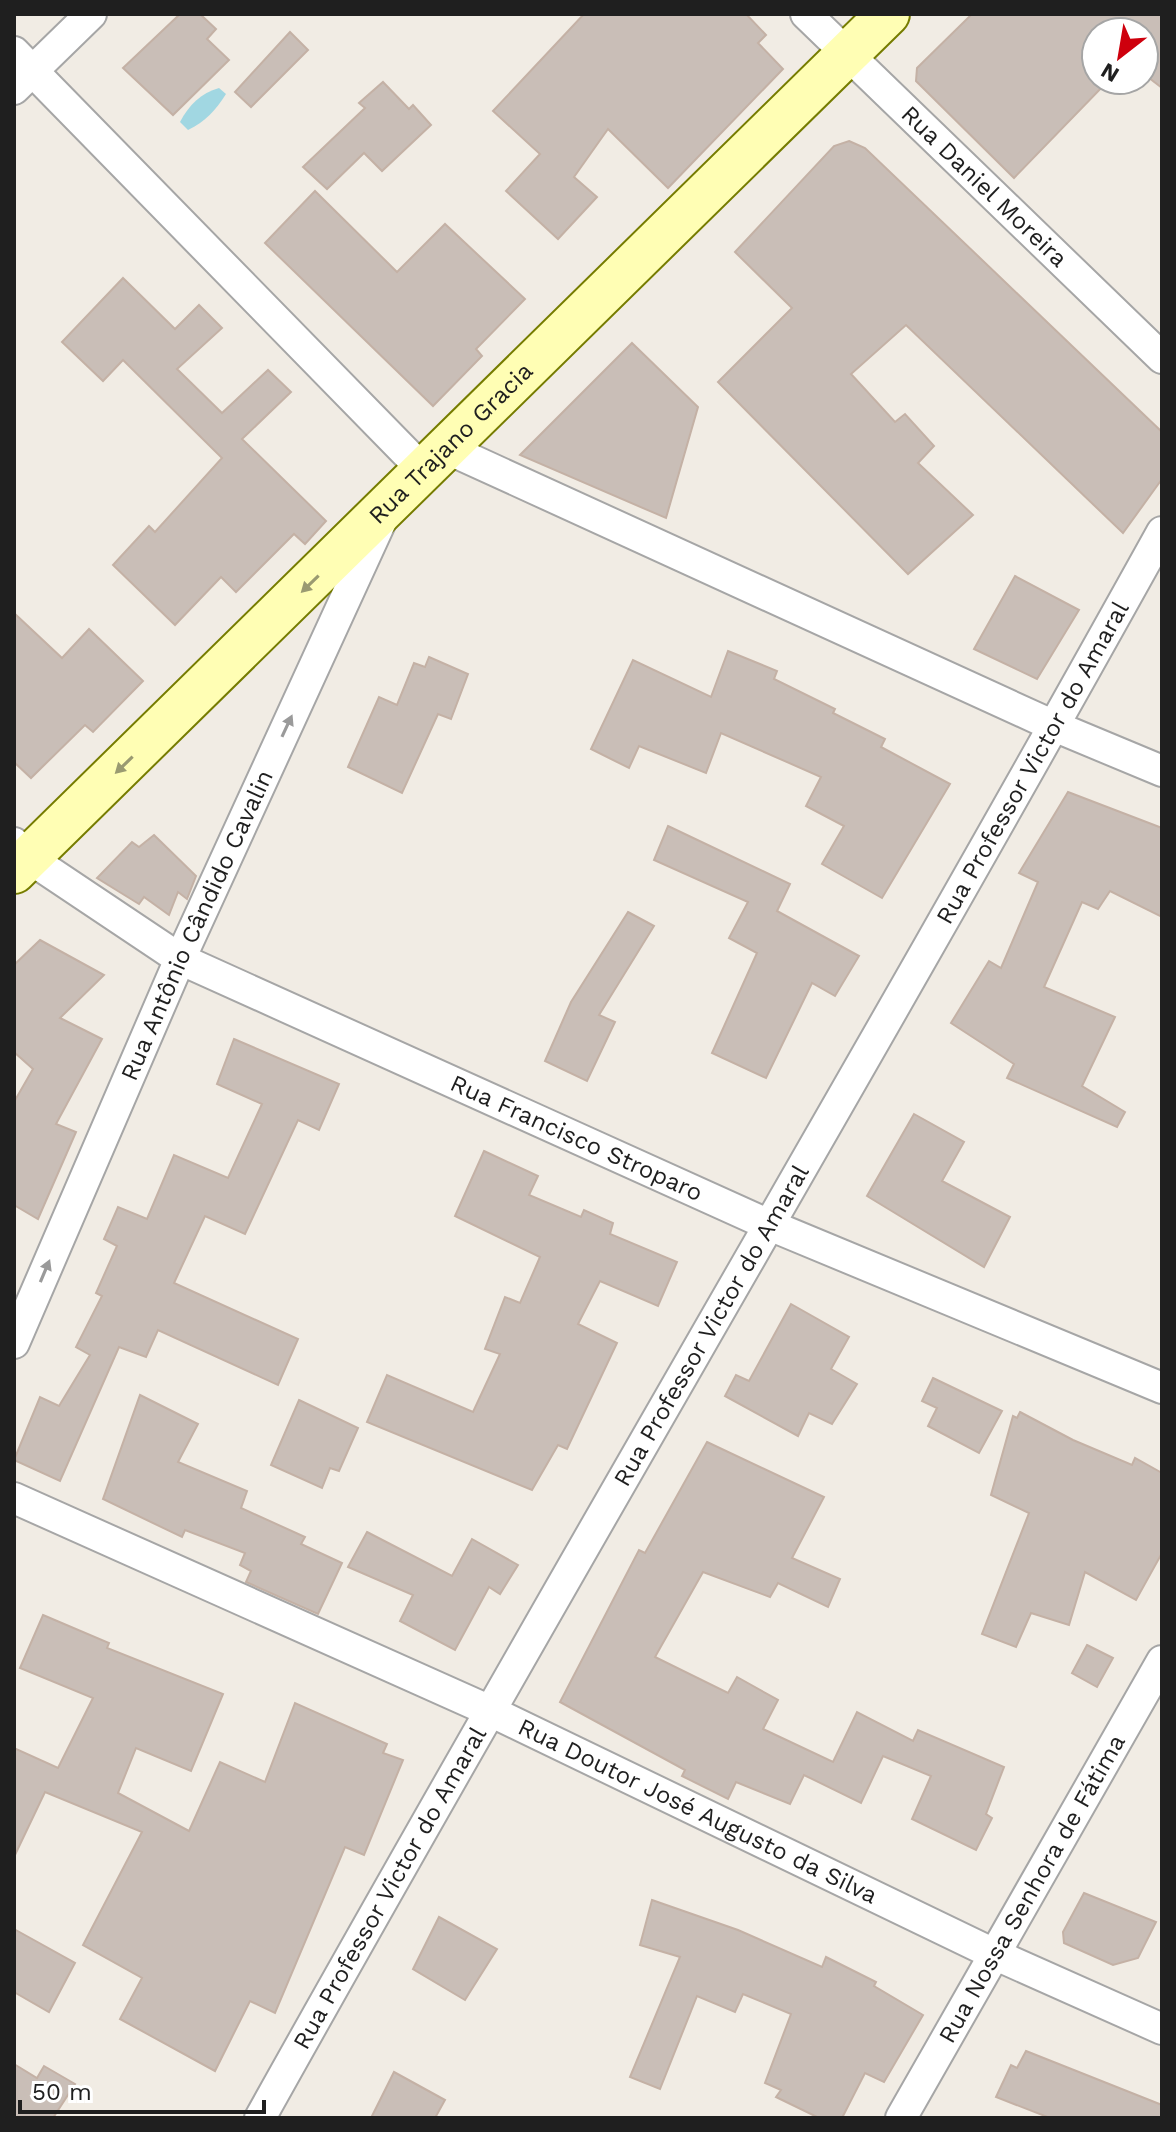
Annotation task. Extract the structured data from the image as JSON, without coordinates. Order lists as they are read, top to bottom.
{
  "streets": {
    "main road": ["Rua Trajano Gracia"],
    "street": [
      "Rua Daniel Moreira",
      "Rua Professor Victor do Amaral",
      "Rua Antônio Cândido Cavalin",
      "Rua Francisco Stroparo",
      "Rua Doutor José Augusto da Silva",
      "Rua Nossa Senhora de Fátima"
    ]
  },
  "crossings": [
    ["Rua Daniel Moreira", "Rua Trajano Gracia"],
    ["Rua Trajano Gracia", "Rua Antônio Cândido Cavalin"],
    ["Rua Trajano Gracia", "Rua Francisco Stroparo"],
    ["Rua Professor Victor do Amaral", "Rua Francisco Stroparo"],
    ["Rua Professor Victor do Amaral", "Rua Doutor José Augusto da Silva"],
    ["Rua Antônio Cândido Cavalin", "Rua Francisco Stroparo"],
    ["Rua Doutor José Augusto da Silva", "Rua Nossa Senhora de Fátima"]
  ],
  "one_way": ["Rua Trajano Gracia", "Rua Antônio Cândido Cavalin"],
  "scale_bar": "50 m",
  "north": "bottom left"
}
